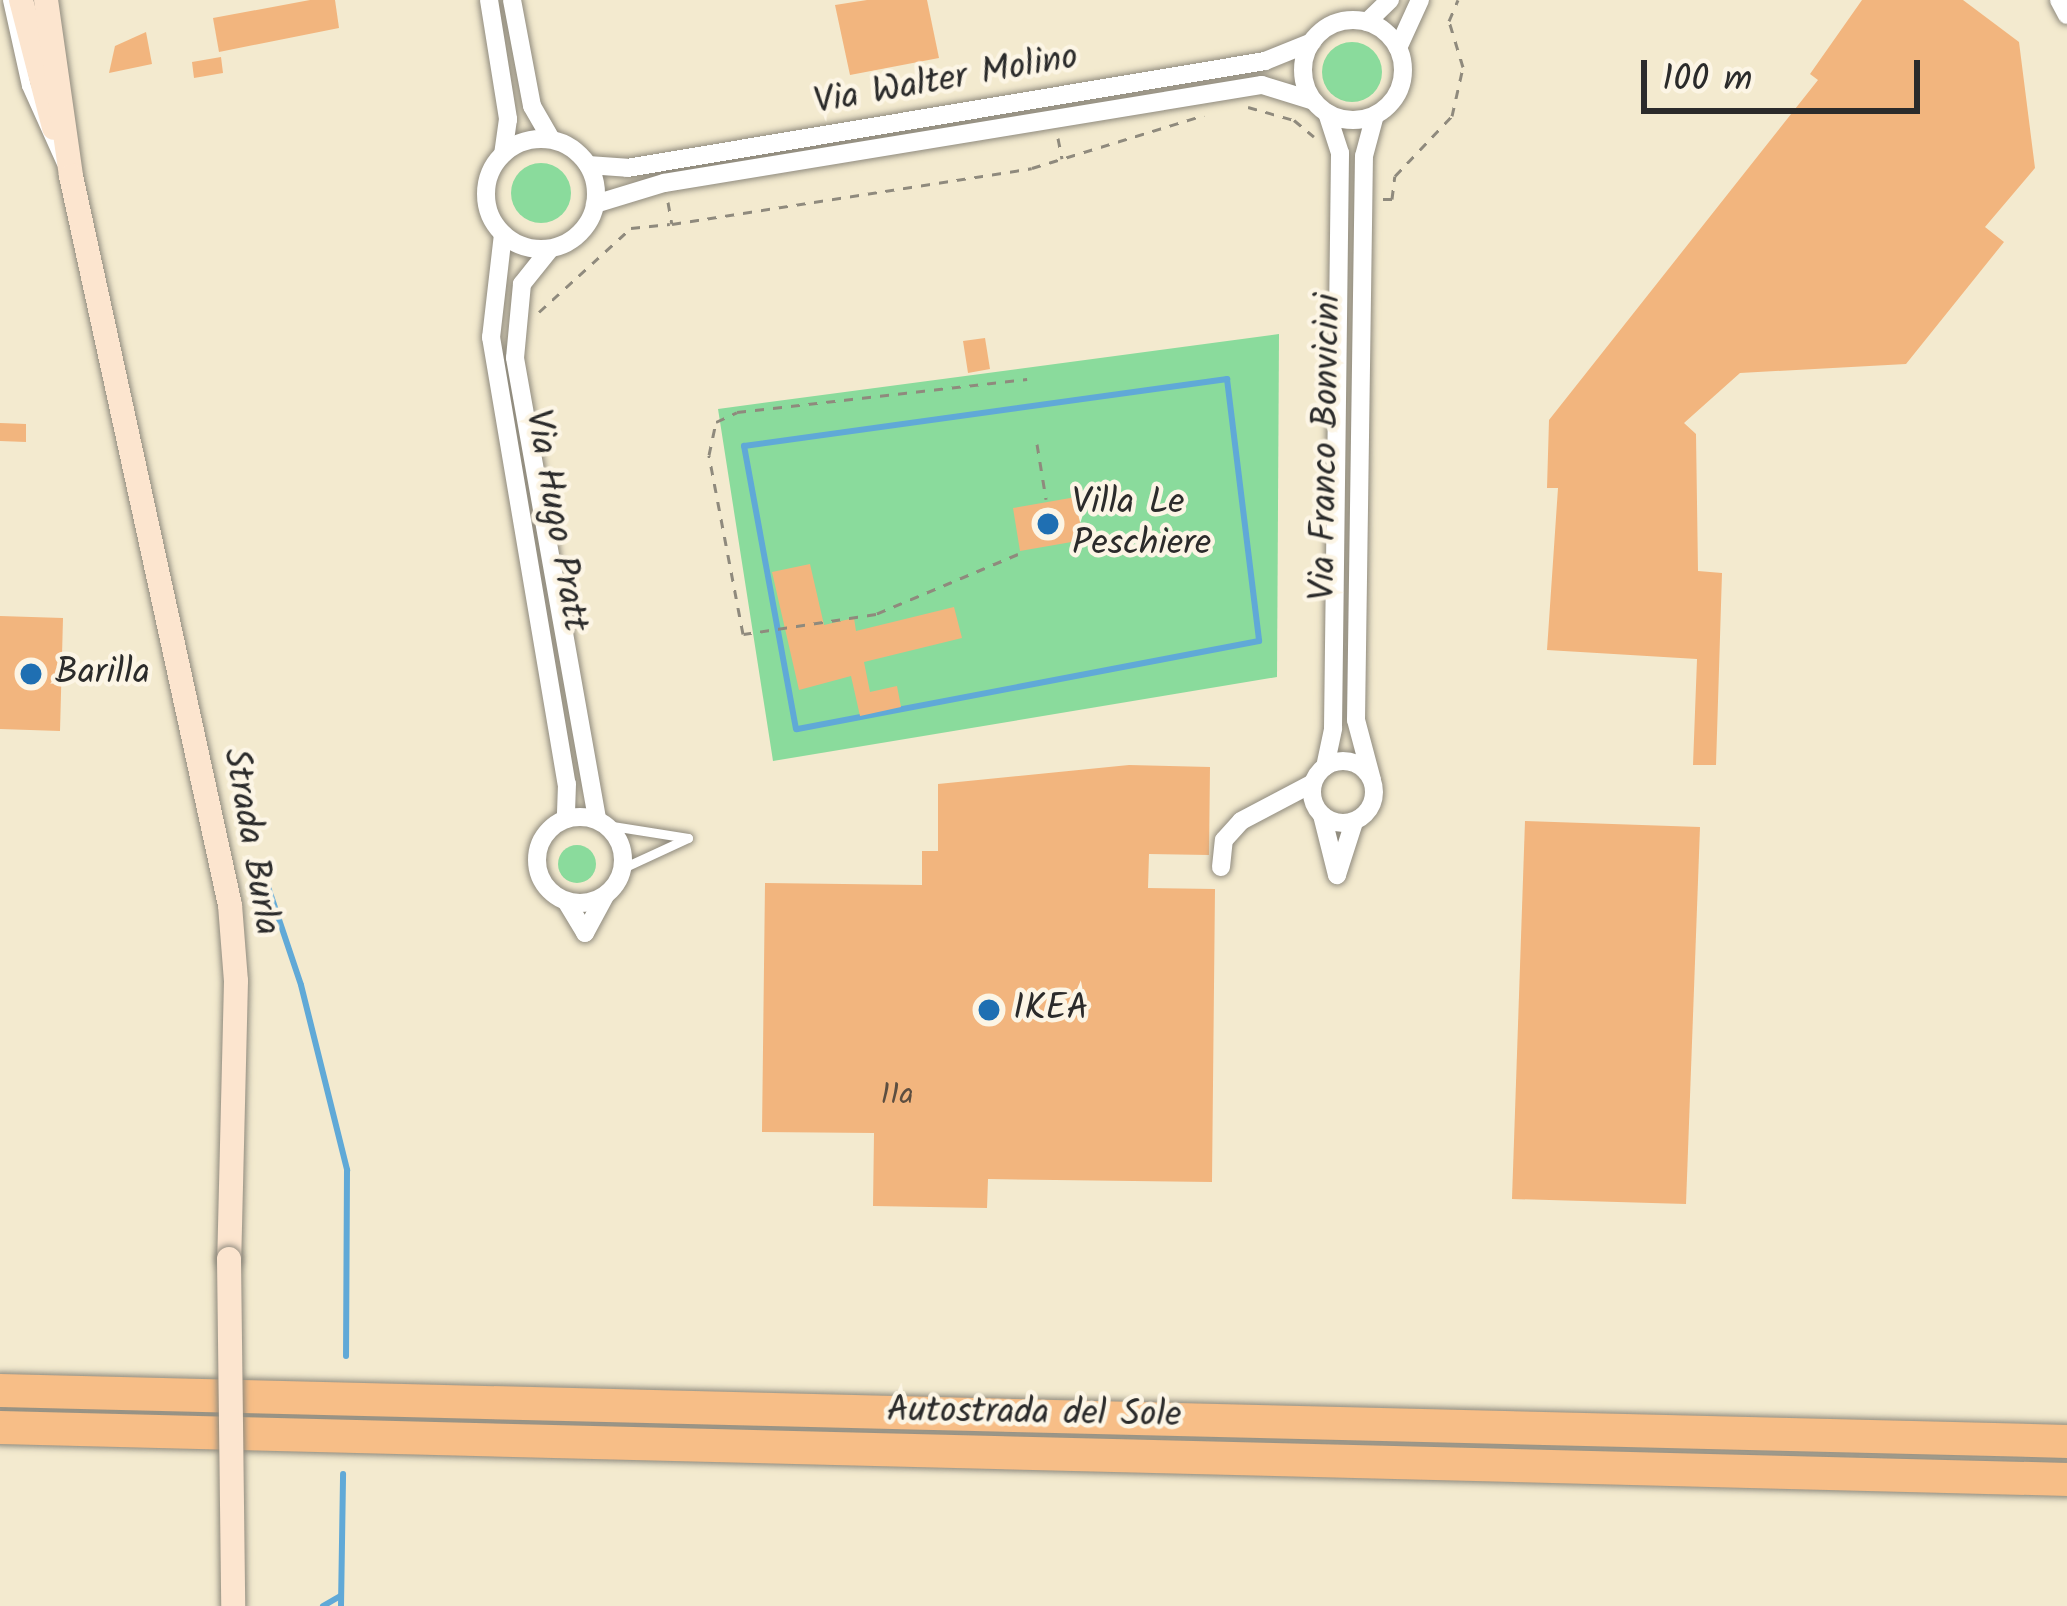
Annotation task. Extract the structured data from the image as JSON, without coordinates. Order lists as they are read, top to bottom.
{
  "streets": {
    "highway": ["Autostrada del Sole"],
    "main road": ["Strada Burla"],
    "street": ["Via Walter Molino", "Via Franco Bonvicini", "Via Hugo Pratt"]
  },
  "crossings": [
    ["Via Walter Molino", "Via Franco Bonvicini"],
    ["Via Walter Molino", "Via Hugo Pratt"]
  ],
  "places": ["Villa Le Peschiere", "Barilla", "IKEA"],
  "house_numbers": ["11a"],
  "scale_bar": "100 m"
}
